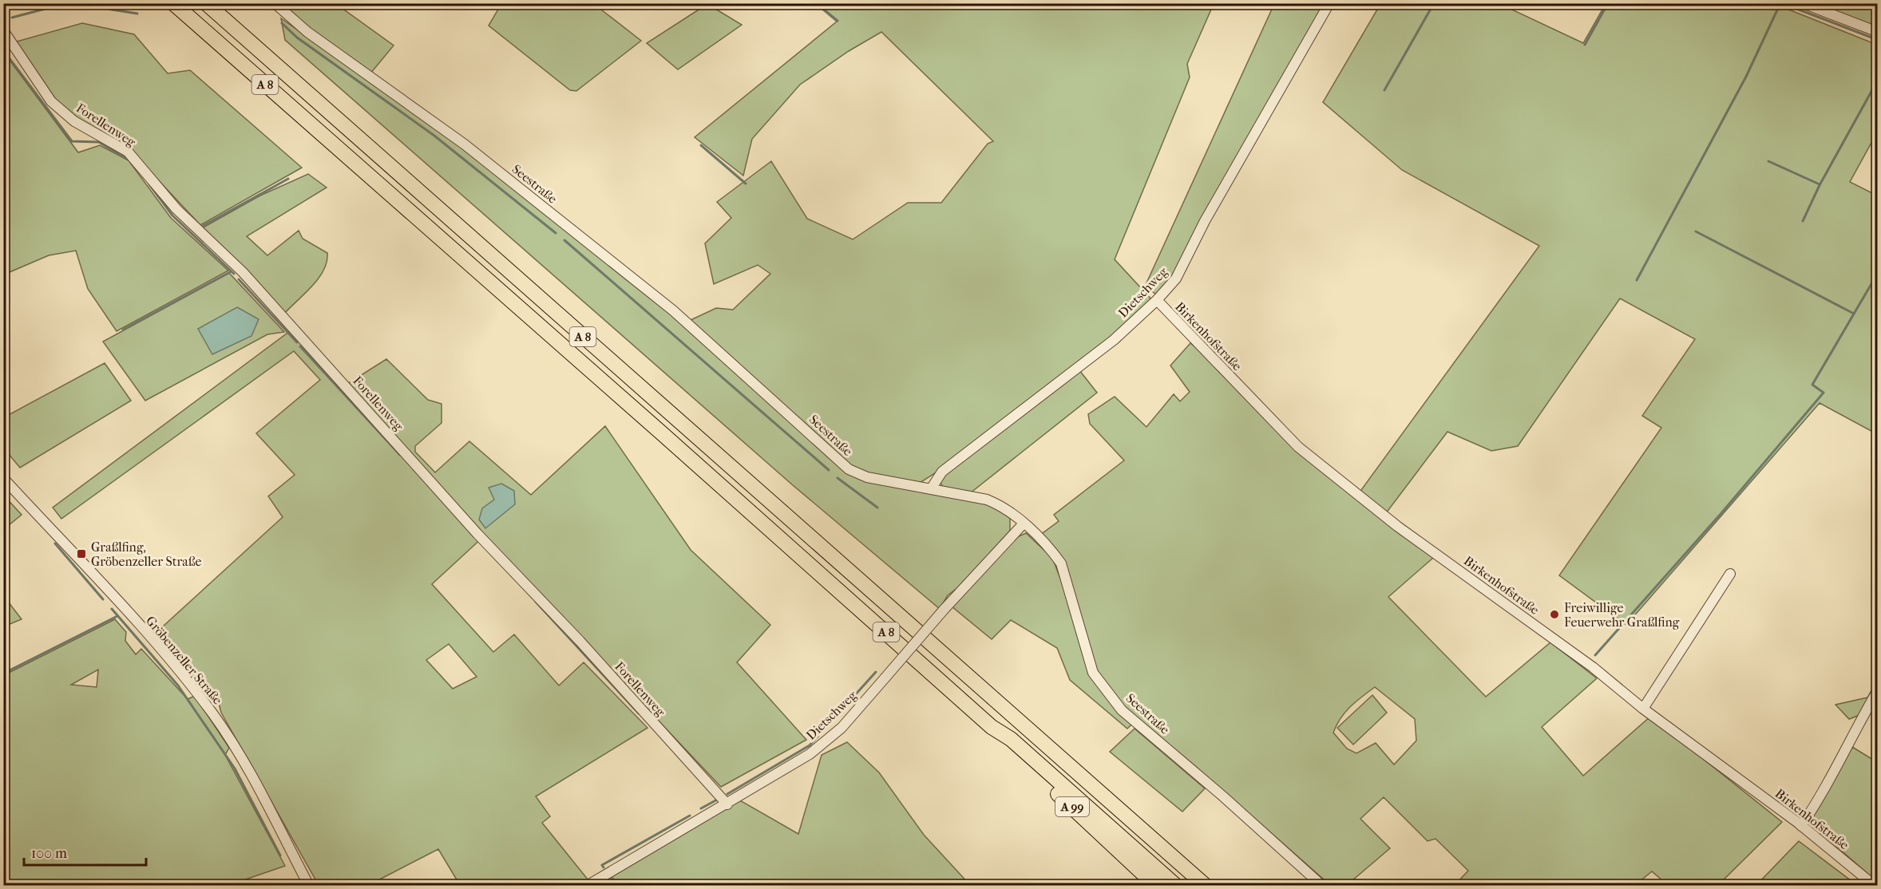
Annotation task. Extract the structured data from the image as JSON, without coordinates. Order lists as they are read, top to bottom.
{
  "streets": {
    "highway": ["A 8", "A 99"],
    "street": [
      "Forellenweg",
      "Seestraße",
      "Dietschweg",
      "Birkenhofstraße",
      "Gröbenzeller Straße"
    ]
  },
  "crossings": [
    ["A 8", "A 99"],
    ["Forellenweg", "Dietschweg"],
    ["Seestraße", "Dietschweg"],
    ["Dietschweg", "Birkenhofstraße"]
  ],
  "places": {
    "transit": ["Graßlfing, Gröbenzeller Straße"],
    "other": ["Freiwillige Feuerwehr Graßlfing"]
  },
  "scale_bar": "100 m"
}
